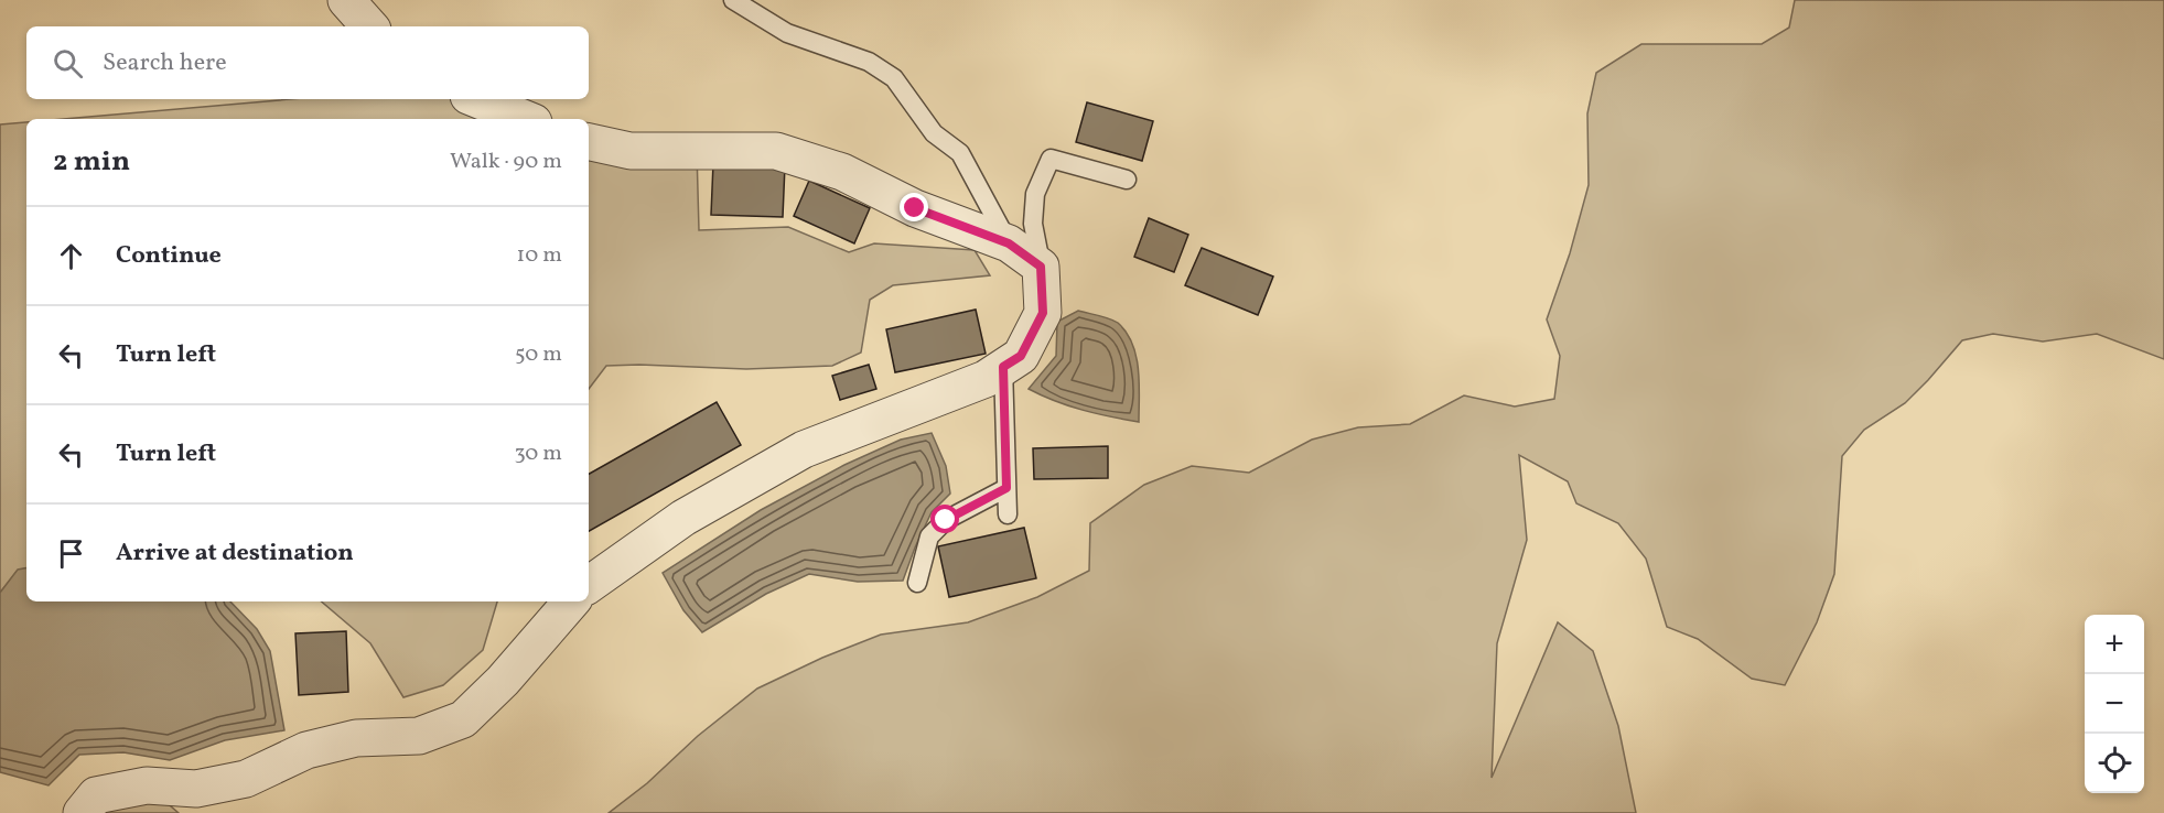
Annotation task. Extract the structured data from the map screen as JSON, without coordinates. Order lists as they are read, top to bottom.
{
  "page": {
    "search": "Search here",
    "heading": ["2 min", "Walk · 90 m"],
    "list": [
      ["Continue", "10 m"],
      ["Turn left", "50 m"],
      ["Turn left", "30 m"],
      "Arrive at destination"
    ],
    "map_buttons": ["+", "−"]
  }
}
